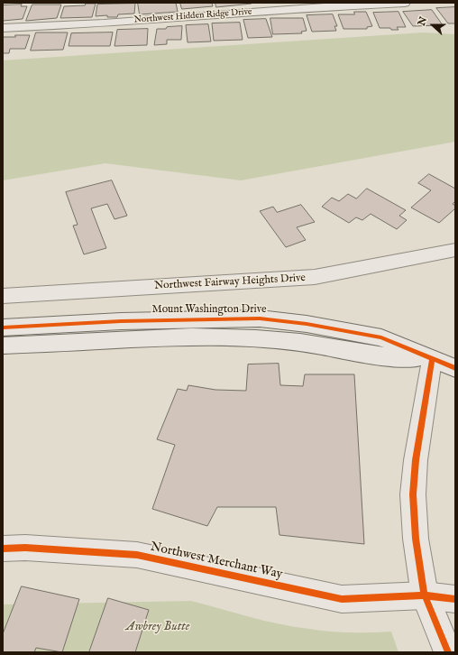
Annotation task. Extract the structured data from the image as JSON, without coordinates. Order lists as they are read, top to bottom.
{
  "streets": {
    "street": [
      "Northwest Hidden Ridge Drive",
      "Northwest Fairway Heights Drive",
      "Mount Washington Drive",
      "Northwest Merchant Way"
    ]
  },
  "parks": ["Awbrey Butte"],
  "north": "left"
}
